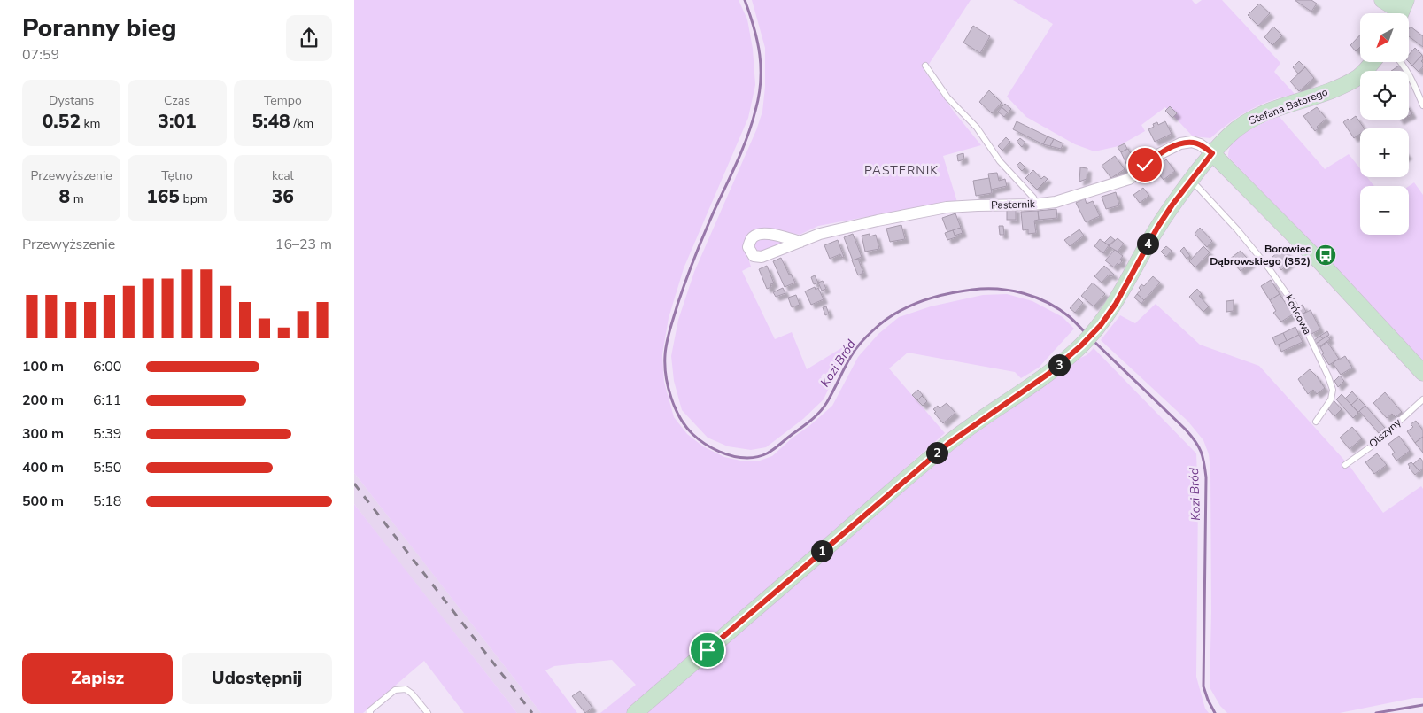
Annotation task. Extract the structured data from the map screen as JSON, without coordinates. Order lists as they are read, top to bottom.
{
  "streets": {
    "street": ["Stefana Batorego", "Pasternik"],
    "lane": ["Końcowa", "Olszyny"]
  },
  "crossings": [
    ["Stefana Batorego", "Pasternik"],
    ["Stefana Batorego", "Końcowa"]
  ],
  "districts": ["PASTERNIK"],
  "water": ["Kozi Bród"],
  "places": {
    "bus stop": ["Borowiec Dąbrowskiego (352)"]
  },
  "north": "bottom left",
  "page": {
    "heading": ["Poranny bieg", "07:59"],
    "map_buttons": ["+", "−"],
    "stats": [
      ["Dystans", "0.52 km"],
      ["Czas", "3:01"],
      ["Tempo", "5:48 /km"],
      ["Przewyższenie", "8 m"],
      ["Tętno", "165 bpm"],
      ["kcal", "36"]
    ],
    "chart": ["Przewyższenie", "16–23 m"],
    "pins": [
      "4",
      "3",
      "2",
      "1"
    ],
    "list": [
      {
        "name": "100 m",
        "note": "6:00"
      },
      {
        "name": "200 m",
        "note": "6:11"
      },
      {
        "name": "300 m",
        "note": "5:39"
      },
      {
        "name": "400 m",
        "note": "5:50"
      },
      {
        "name": "500 m",
        "note": "5:18"
      }
    ],
    "buttons": ["Zapisz", "Udostępnij"]
  }
}
